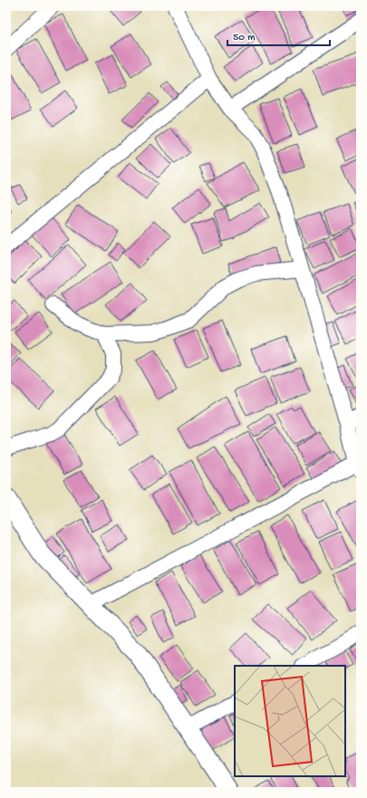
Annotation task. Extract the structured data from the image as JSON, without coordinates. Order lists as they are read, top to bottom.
{
  "scale_bar": "50 m"
}
